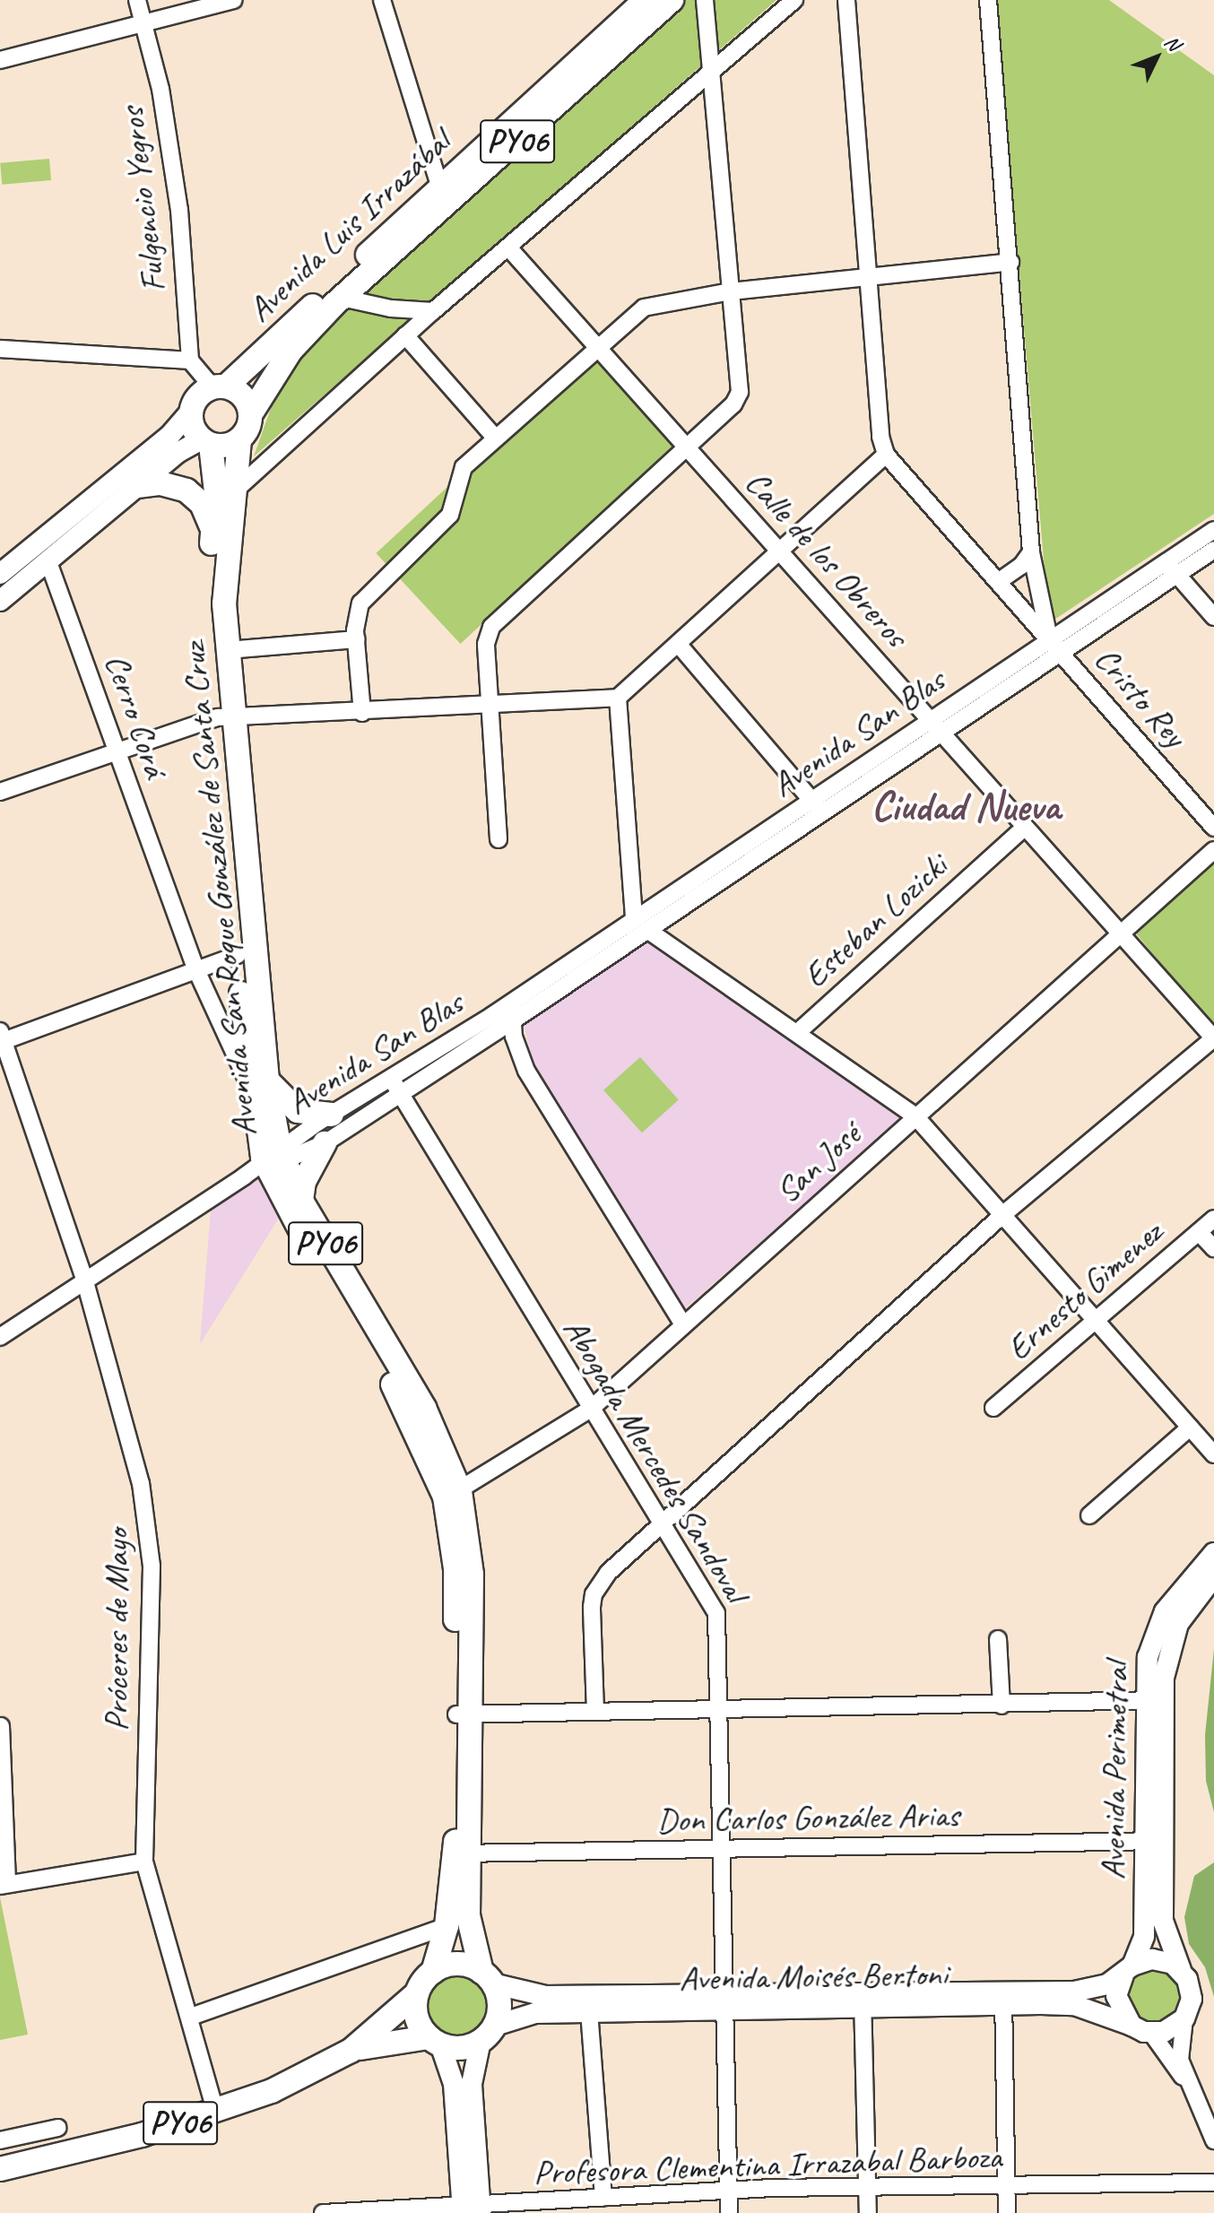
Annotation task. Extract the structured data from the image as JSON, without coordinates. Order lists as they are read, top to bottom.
{
  "streets": {
    "highway": ["PY06", "Avenida Luis Irrazábal", "Avenida San Roque González de Santa Cruz"],
    "main road": ["Avenida Perimetral", "Avenida Moisés Bertoni"],
    "street": [
      "Fulgencio Yegros",
      "Calle de los Obreros",
      "Cristo Rey",
      "Cerro Corá",
      "Avenida San Blas",
      "Esteban Lozicki",
      "San José",
      "Ernesto Gimenez",
      "Abogada Mercedes Sandoval",
      "Próceres de Mayo",
      "Don Carlos González Arias",
      "Profesora Clementina Irrazabal Barboza"
    ]
  },
  "crossings": [
    ["PY06", "Avenida Luis Irrazábal"],
    ["PY06", "Avenida San Roque González de Santa Cruz"],
    ["PY06", "Próceres de Mayo"],
    ["PY06", "Avenida Moisés Bertoni"],
    ["Avenida Luis Irrazábal", "Avenida San Roque González de Santa Cruz"],
    ["Calle de los Obreros", "Avenida San Blas"],
    ["Calle de los Obreros", "Esteban Lozicki"],
    ["Calle de los Obreros", "San José"],
    ["Cristo Rey", "Avenida San Blas"],
    ["Cerro Corá", "Avenida San Roque González de Santa Cruz"],
    ["Avenida San Blas", "Avenida San Roque González de Santa Cruz"],
    ["Avenida San Blas", "Abogada Mercedes Sandoval"],
    ["Avenida San Blas", "Próceres de Mayo"],
    ["Avenida San Roque González de Santa Cruz", "San José"],
    ["Avenida San Roque González de Santa Cruz", "Don Carlos González Arias"],
    ["Avenida San Roque González de Santa Cruz", "Avenida Moisés Bertoni"],
    ["San José", "Abogada Mercedes Sandoval"],
    ["Abogada Mercedes Sandoval", "Don Carlos González Arias"],
    ["Abogada Mercedes Sandoval", "Avenida Moisés Bertoni"],
    ["Abogada Mercedes Sandoval", "Profesora Clementina Irrazabal Barboza"],
    ["Avenida Perimetral", "Don Carlos González Arias"],
    ["Avenida Perimetral", "Avenida Moisés Bertoni"]
  ],
  "districts": ["Ciudad Nueva"],
  "north": "top right"
}
